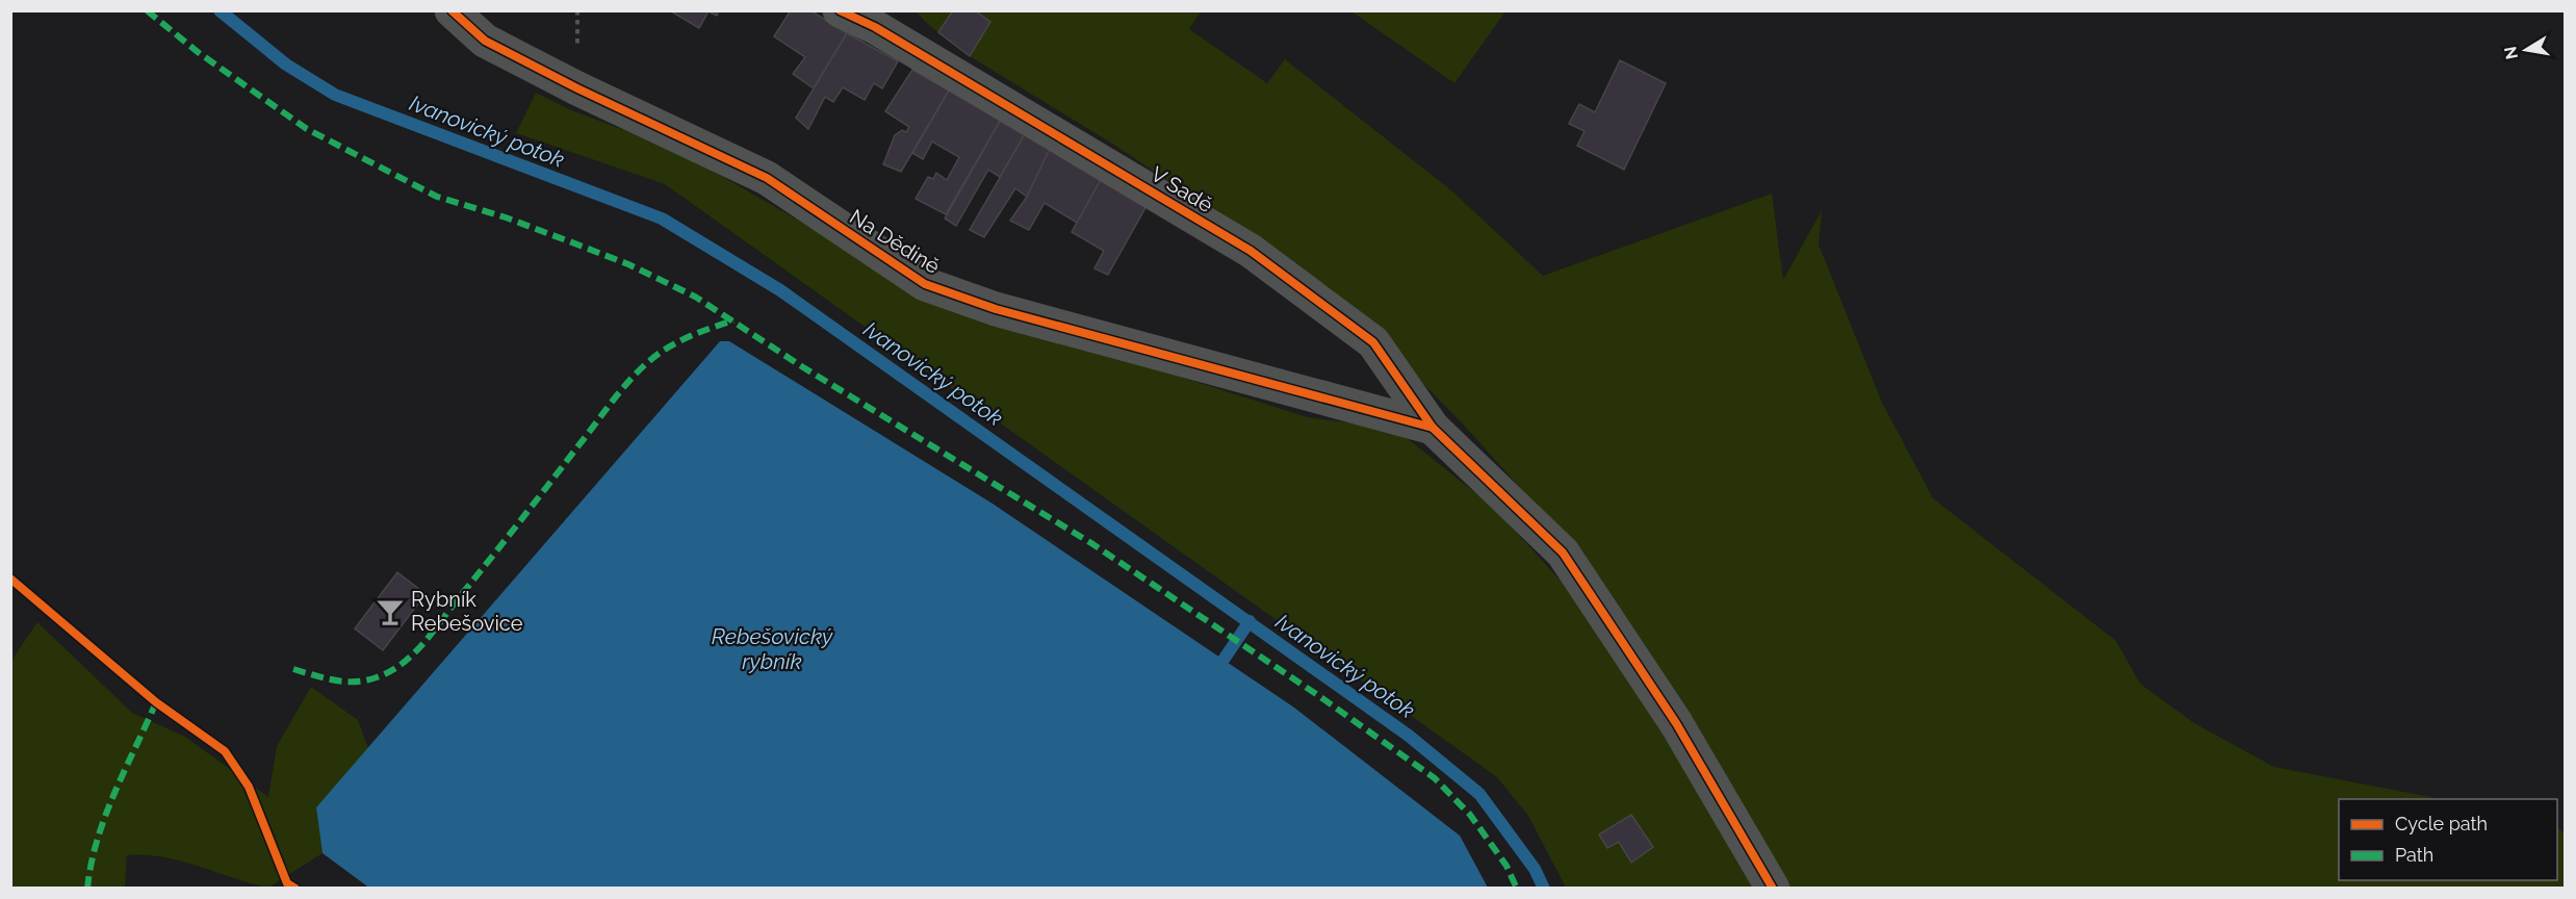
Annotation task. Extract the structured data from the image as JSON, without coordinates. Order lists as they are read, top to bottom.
{
  "streets": {
    "street": ["V Sadě", "Na Dědině"]
  },
  "crossings": [
    ["V Sadě", "Na Dědině"]
  ],
  "water": ["Ivanovický potok", "Rebešovický rybník"],
  "places": {
    "bar": ["Rybník Rebešovice"]
  },
  "legend": ["Cycle path", "Path"],
  "north": "left"
}
